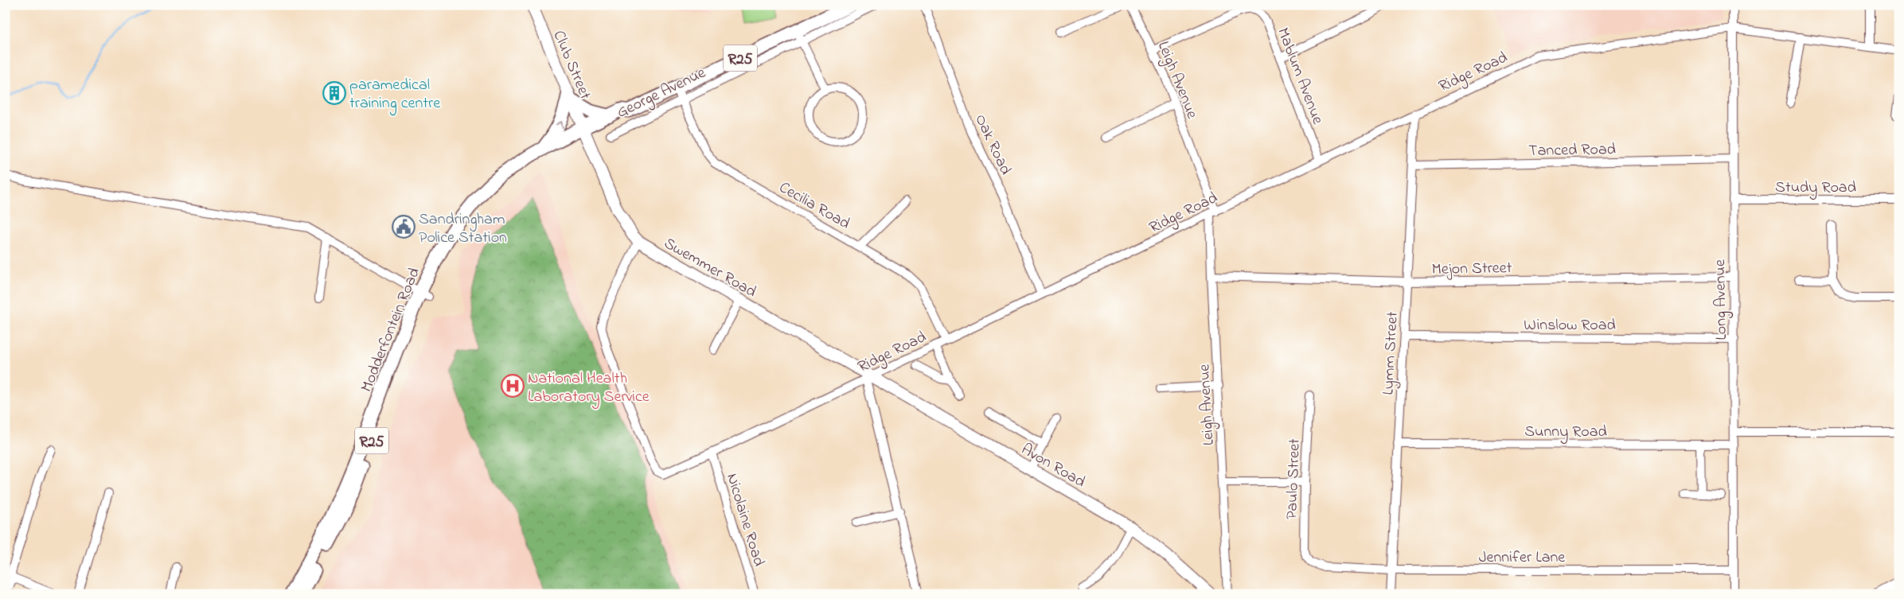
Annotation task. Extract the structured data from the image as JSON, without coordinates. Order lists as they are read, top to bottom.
{
  "streets": {
    "main road": [
      "R25",
      "Club Street",
      "George Avenue",
      "Swemmer Road",
      "Modderfontein Road",
      "Avon Road"
    ],
    "street": [
      "Ridge Road",
      "Mablum Avenue",
      "Leigh Avenue",
      "Oak Road",
      "Tanced Road",
      "Study Road",
      "Cecilia Road",
      "Mejon Street",
      "Long Avenue",
      "Winslow Road",
      "Lymm Street",
      "Sunny Road",
      "Paulo Street",
      "Nicolaine Road",
      "Jennifer Lane"
    ]
  },
  "crossings": [
    ["Club Street", "George Avenue"],
    ["Club Street", "Swemmer Road"],
    ["Club Street", "Modderfontein Road"],
    ["Ridge Road", "Mablum Avenue"],
    ["Ridge Road", "Leigh Avenue"],
    ["Ridge Road", "Oak Road"],
    ["Ridge Road", "Cecilia Road"],
    ["Ridge Road", "Swemmer Road"],
    ["Ridge Road", "Long Avenue"],
    ["Ridge Road", "Lymm Street"],
    ["Ridge Road", "Avon Road"],
    ["Ridge Road", "Nicolaine Road"],
    ["Mablum Avenue", "Leigh Avenue"],
    ["Leigh Avenue", "Mejon Street"],
    ["George Avenue", "Cecilia Road"],
    ["George Avenue", "Swemmer Road"],
    ["George Avenue", "Modderfontein Road"],
    ["Tanced Road", "Long Avenue"],
    ["Tanced Road", "Lymm Street"],
    ["Study Road", "Long Avenue"],
    ["Swemmer Road", "Modderfontein Road"],
    ["Swemmer Road", "Avon Road"],
    ["Mejon Street", "Long Avenue"],
    ["Mejon Street", "Lymm Street"],
    ["Long Avenue", "Winslow Road"],
    ["Long Avenue", "Sunny Road"],
    ["Long Avenue", "Jennifer Lane"],
    ["Winslow Road", "Lymm Street"],
    ["Lymm Street", "Sunny Road"],
    ["Lymm Street", "Jennifer Lane"],
    ["Paulo Street", "Jennifer Lane"]
  ],
  "places": {
    "building": ["paramedical training centre"],
    "public building": ["Sandringham Police Station"],
    "hospital": ["National Health Laboratory Service"]
  }
}
